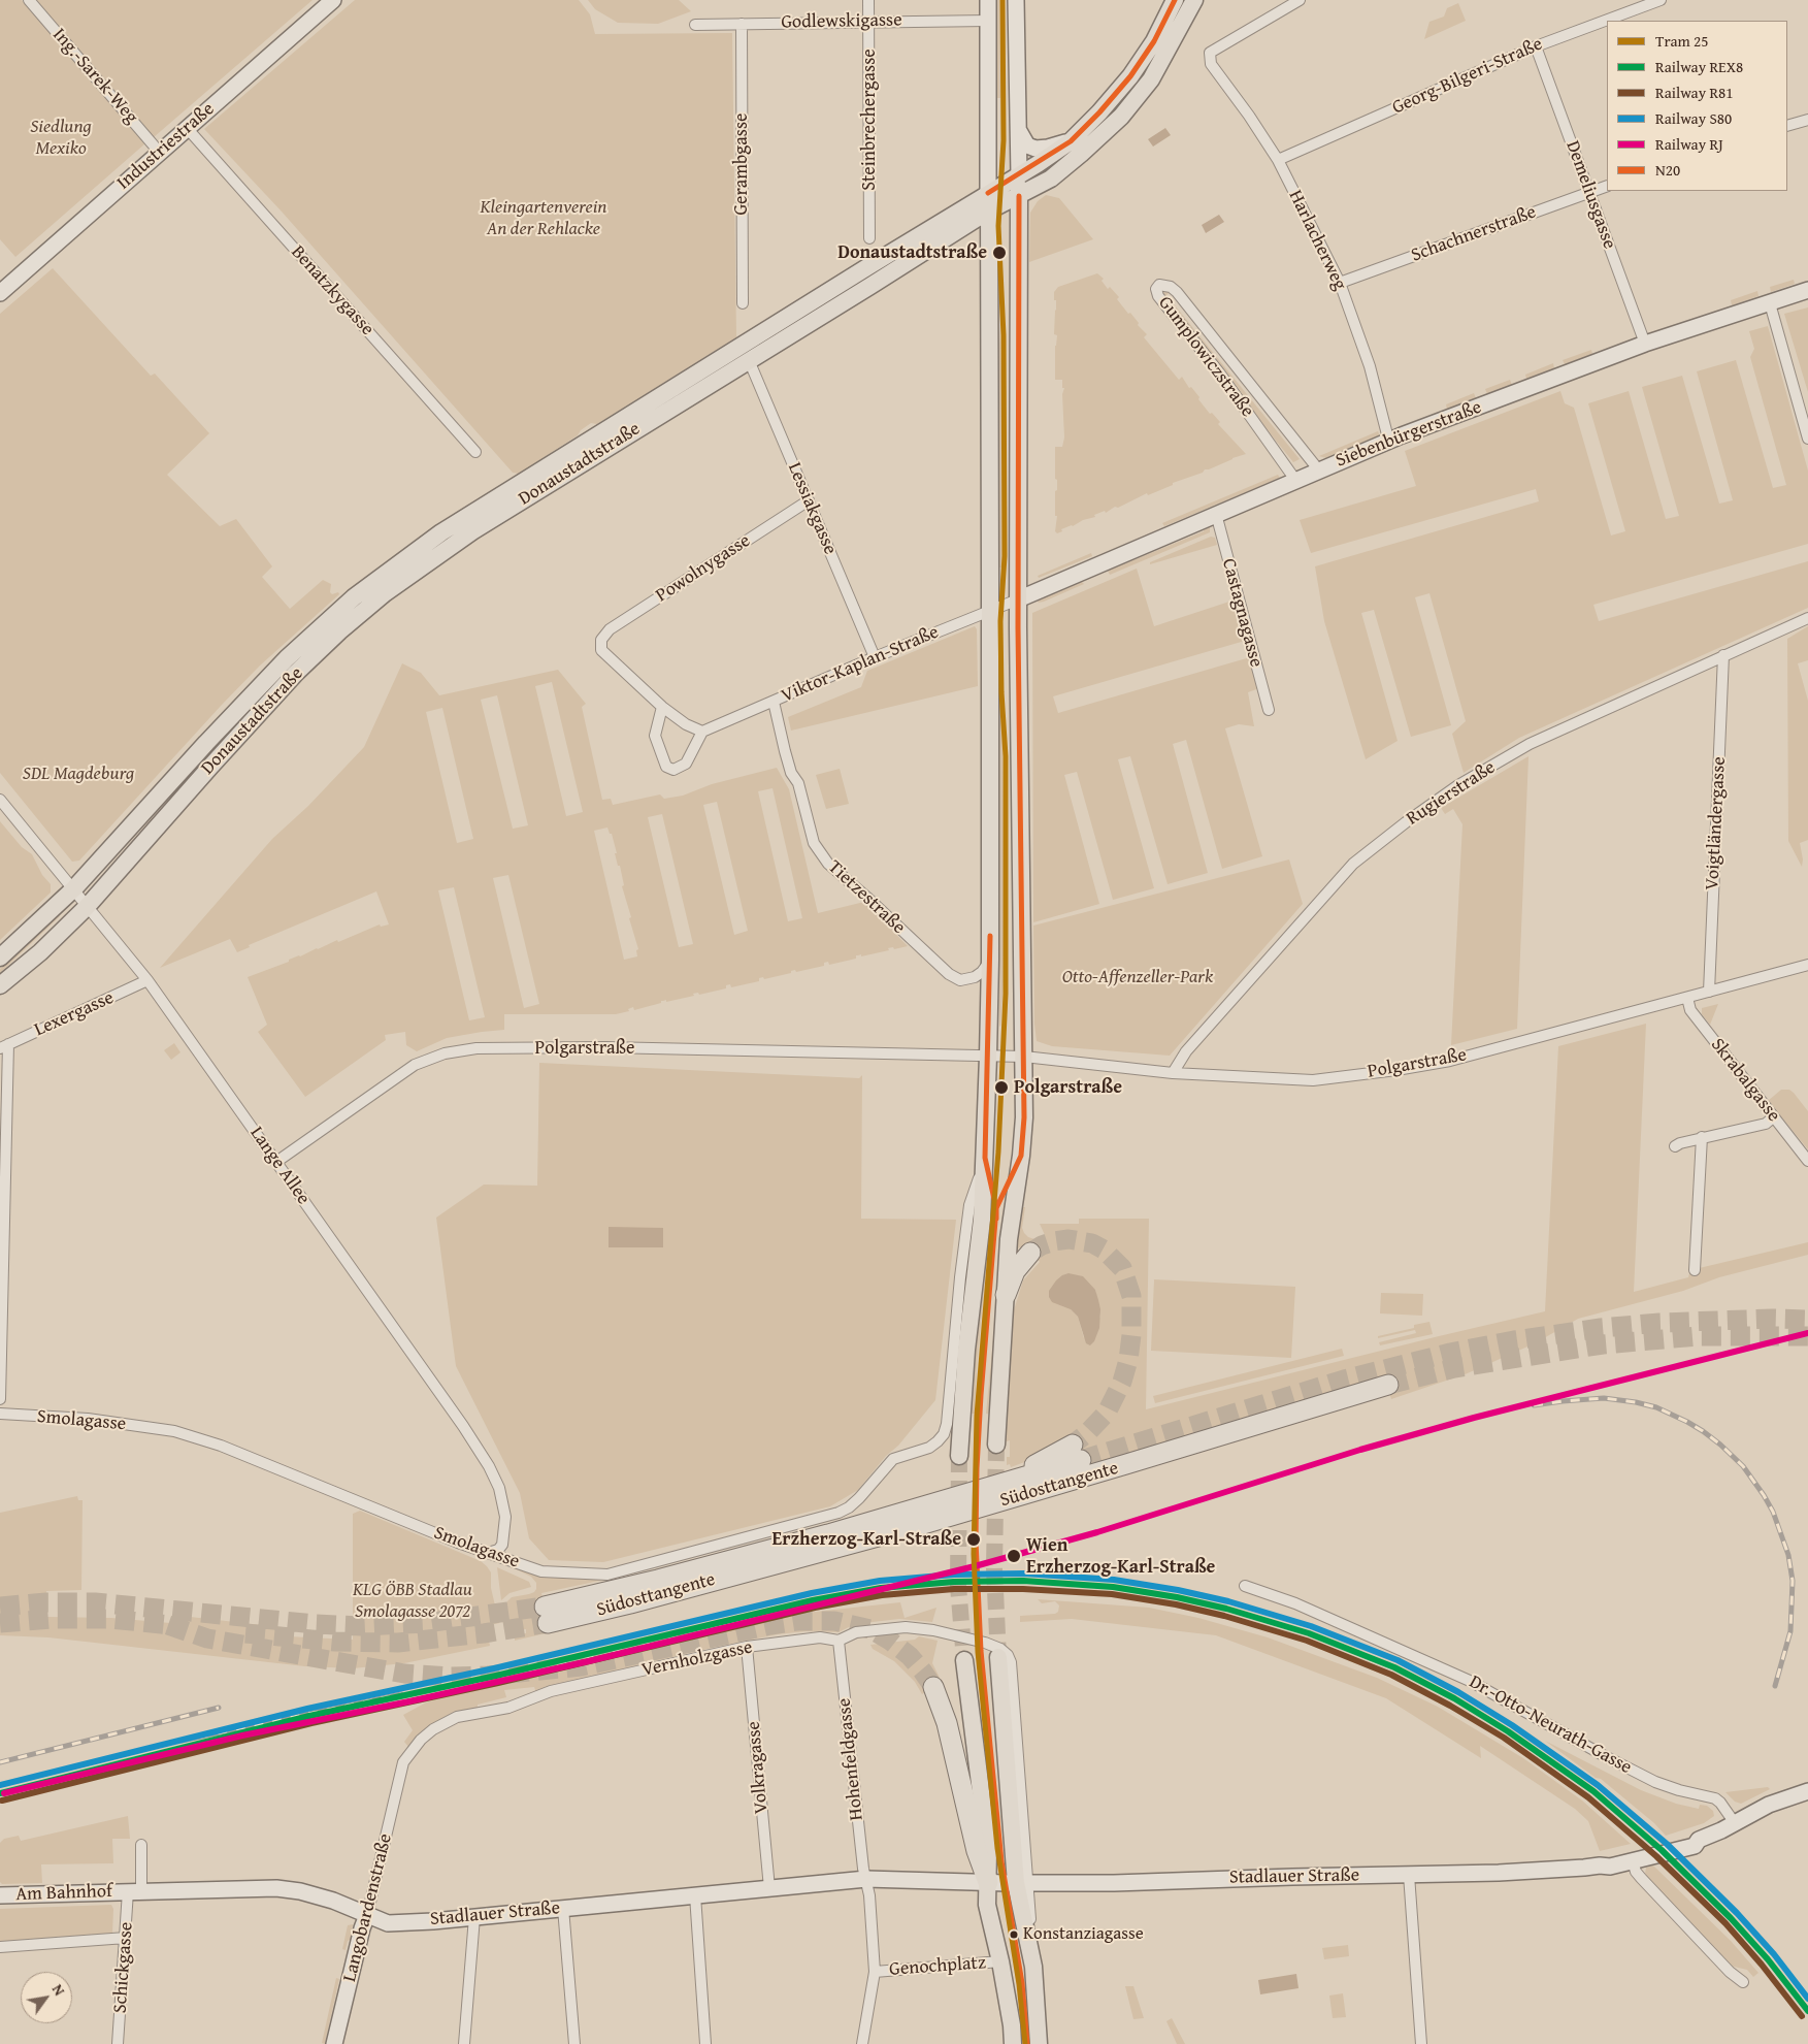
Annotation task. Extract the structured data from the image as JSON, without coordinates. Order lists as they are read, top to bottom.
{
  "streets": {
    "highway": ["Südosttangente"],
    "main road": ["Donaustadtstraße"],
    "street": [
      "Godlewskigasse",
      "Ing.-Sarek-Weg",
      "Georg-Bilgeri-Straße",
      "Steinbrechergasse",
      "Industriestraße",
      "Gerambgasse",
      "Demeliusgasse",
      "Schachnerstraße",
      "Harlacherweg",
      "Benatzkygasse",
      "Gumplowiczstraße",
      "Siebenbürgerstraße",
      "Lessiakgasse",
      "Powolnygasse",
      "Castagnagasse",
      "Viktor-Kaplan-Straße",
      "Rugierstraße",
      "Voigtländergasse",
      "Tietzestraße",
      "Lexergasse",
      "Polgarstraße",
      "Skrabalgasse",
      "Lange Allee",
      "Smolagasse",
      "Vernholzgasse",
      "Dr.-Otto-Neurath-Gasse",
      "Hohenfeldgasse",
      "Volkragasse",
      "Stadlauer Straße",
      "Am Bahnhof",
      "Langobardenstraße",
      "Genochplatz",
      "Schickgasse"
    ]
  },
  "crossings": [
    ["Godlewskigasse", "Steinbrechergasse"],
    ["Godlewskigasse", "Gerambgasse"],
    ["Ing.-Sarek-Weg", "Industriestraße"],
    ["Georg-Bilgeri-Straße", "Demeliusgasse"],
    ["Georg-Bilgeri-Straße", "Harlacherweg"],
    ["Industriestraße", "Benatzkygasse"],
    ["Demeliusgasse", "Schachnerstraße"],
    ["Demeliusgasse", "Siebenbürgerstraße"],
    ["Schachnerstraße", "Harlacherweg"],
    ["Harlacherweg", "Siebenbürgerstraße"],
    ["Gumplowiczstraße", "Siebenbürgerstraße"],
    ["Siebenbürgerstraße", "Castagnagasse"],
    ["Siebenbürgerstraße", "Viktor-Kaplan-Straße"],
    ["Donaustadtstraße", "Lessiakgasse"],
    ["Donaustadtstraße", "Lange Allee"],
    ["Lessiakgasse", "Powolnygasse"],
    ["Lessiakgasse", "Viktor-Kaplan-Straße"],
    ["Viktor-Kaplan-Straße", "Tietzestraße"],
    ["Rugierstraße", "Voigtländergasse"],
    ["Rugierstraße", "Polgarstraße"],
    ["Voigtländergasse", "Polgarstraße"],
    ["Lexergasse", "Lange Allee"],
    ["Polgarstraße", "Skrabalgasse"],
    ["Polgarstraße", "Lange Allee"],
    ["Lange Allee", "Smolagasse"],
    ["Vernholzgasse", "Hohenfeldgasse"],
    ["Vernholzgasse", "Volkragasse"],
    ["Vernholzgasse", "Langobardenstraße"],
    ["Dr.-Otto-Neurath-Gasse", "Stadlauer Straße"],
    ["Hohenfeldgasse", "Stadlauer Straße"],
    ["Hohenfeldgasse", "Genochplatz"],
    ["Volkragasse", "Stadlauer Straße"],
    ["Stadlauer Straße", "Am Bahnhof"],
    ["Stadlauer Straße", "Langobardenstraße"],
    ["Stadlauer Straße", "Genochplatz"],
    ["Stadlauer Straße", "Schickgasse"],
    ["Am Bahnhof", "Schickgasse"]
  ],
  "parks": [
    "Siedlung Mexiko",
    "Kleingartenverein An der Rehlacke",
    "SDL Magdeburg",
    "Otto-Affenzeller-Park",
    "KLG ÖBB Stadlau Smolagasse 2072"
  ],
  "places": [
    "Donaustadtstraße",
    "Polgarstraße",
    "Erzherzog-Karl-Straße",
    "Wien Erzherzog-Karl-Straße",
    "Konstanziagasse"
  ],
  "lines": [
    "tram line 25",
    "transit line N20",
    "rail line RJ",
    "rail line S80",
    "rail line REX8",
    "rail line R81"
  ],
  "legend": [
    "Tram 25",
    "Railway REX8",
    "Railway R81",
    "Railway S80",
    "Railway RJ",
    "N20"
  ],
  "north": "top right"
}
